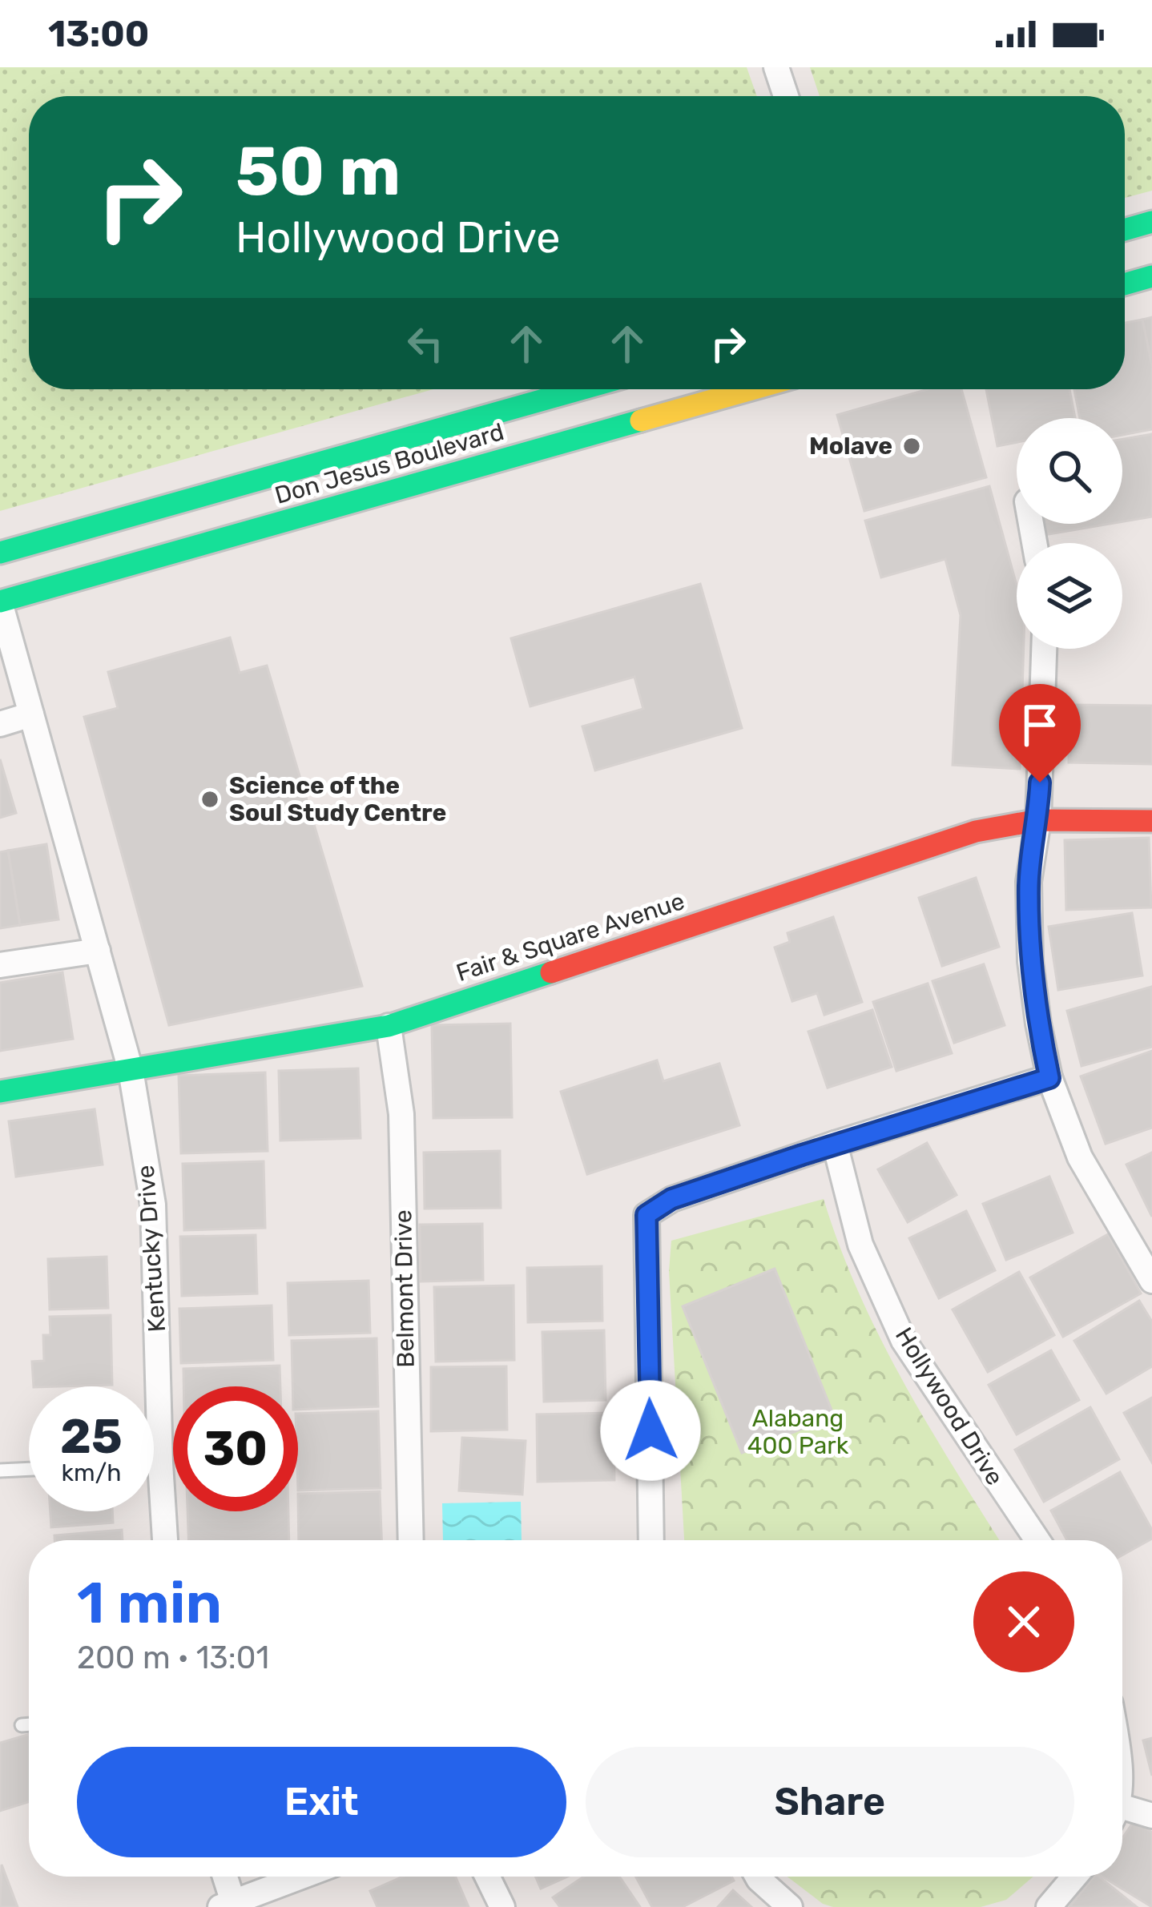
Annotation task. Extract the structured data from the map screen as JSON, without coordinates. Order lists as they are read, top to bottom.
{
  "streets": {
    "street": [
      "Don Jesus Boulevard",
      "Fair & Square Avenue",
      "Kentucky Drive",
      "Belmont Drive",
      "Hollywood Drive"
    ]
  },
  "crossings": [
    ["Don Jesus Boulevard", "Kentucky Drive"],
    ["Fair & Square Avenue", "Kentucky Drive"],
    ["Fair & Square Avenue", "Belmont Drive"]
  ],
  "parks": ["Alabang 400 Park"],
  "places": ["Molave", "Science of the Soul Study Centre"],
  "page": {
    "status": "13:00",
    "turn": ["50 m", "Hollywood Drive"],
    "speed": "25 km/h",
    "limit": "30",
    "heading": ["1 min", "200 m · 13:01"],
    "buttons": ["Exit", "Share"]
  }
}
